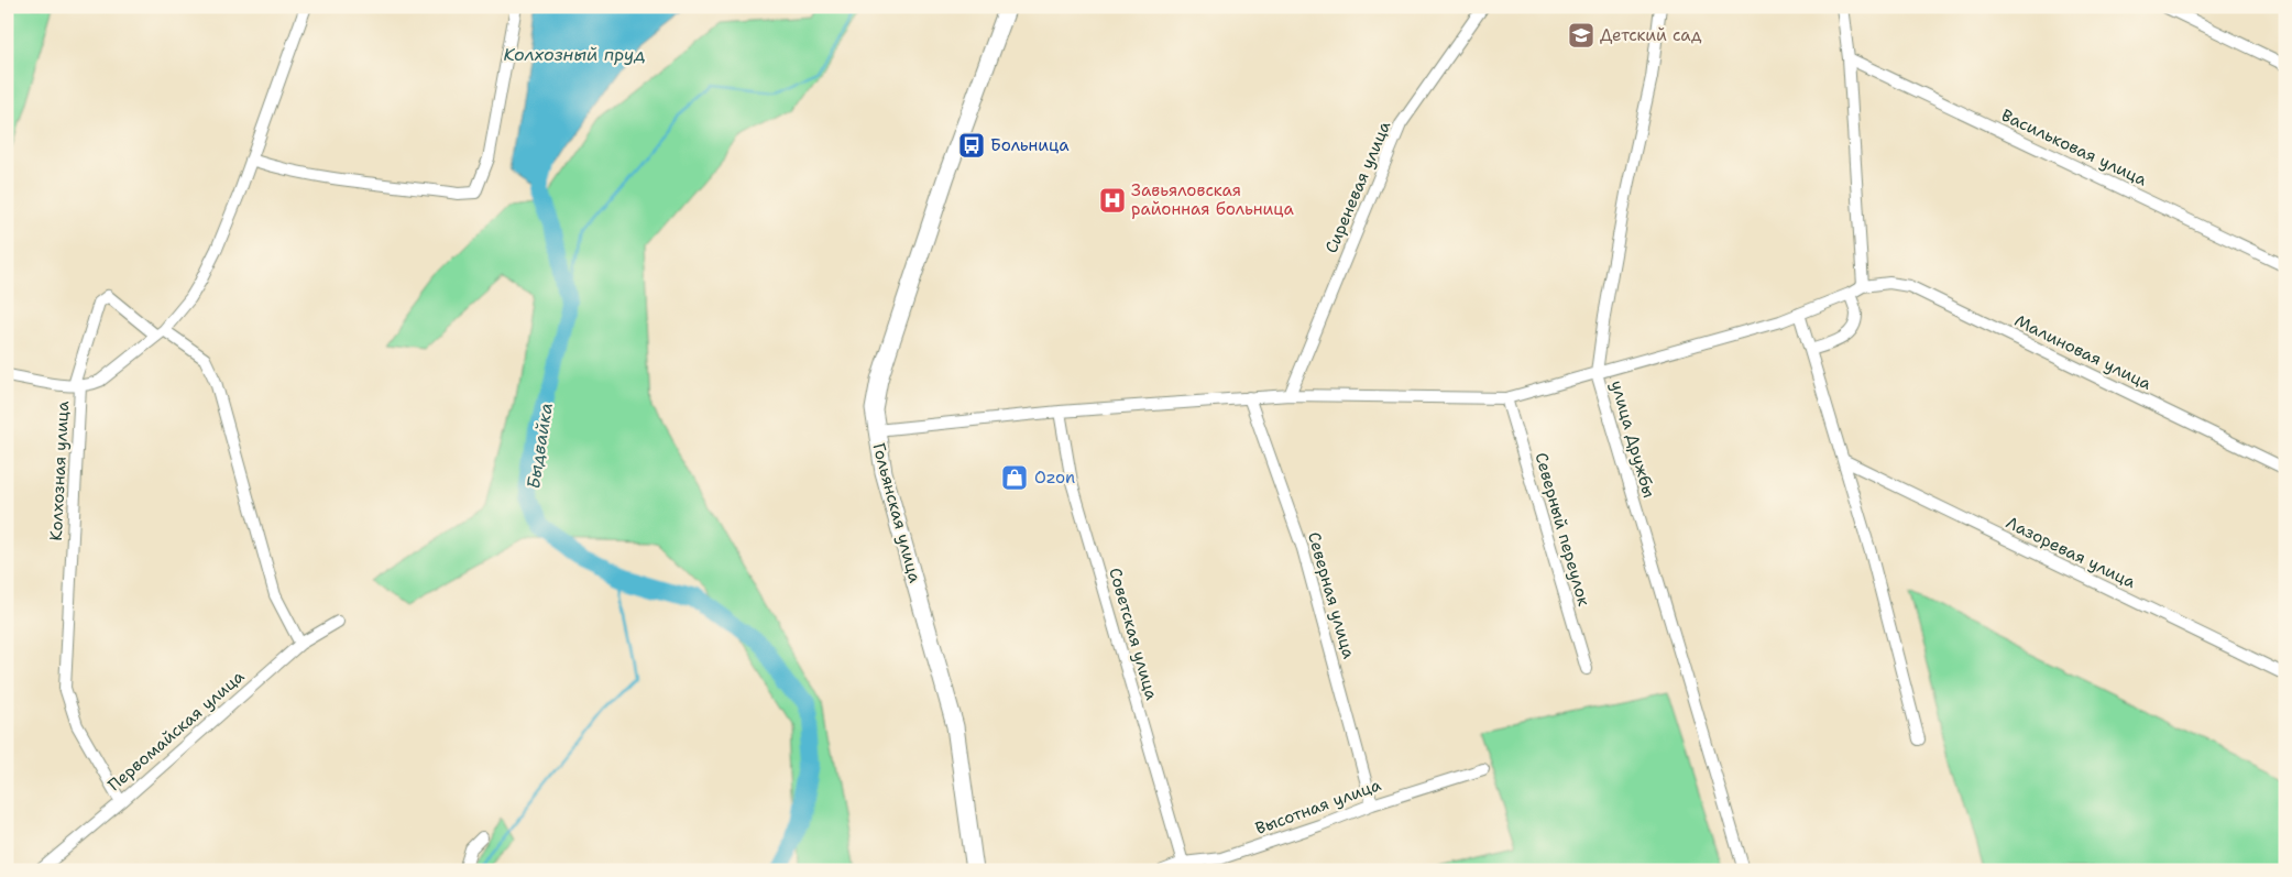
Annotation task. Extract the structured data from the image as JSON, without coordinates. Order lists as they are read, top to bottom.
{
  "streets": {
    "main road": ["Гольянская улица"],
    "street": [
      "Васильковая улица",
      "Сиреневая улица",
      "Малиновая улица",
      "улица Дружбы",
      "Колхозная улица",
      "Северный переулок",
      "Лазоревая улица",
      "Северная улица",
      "Советская улица",
      "Первомайская улица",
      "Высотная улица"
    ]
  },
  "crossings": [
    ["Колхозная улица", "Первомайская улица"],
    ["Северная улица", "Высотная улица"],
    ["Советская улица", "Высотная улица"]
  ],
  "water": ["Колхозный пруд", "Быдвайка"],
  "places": {
    "school or university": ["Детский сад"],
    "bus stop": ["Больница"],
    "hospital": ["Завьяловская районная больница"],
    "shop": ["Ozon"]
  }
}
